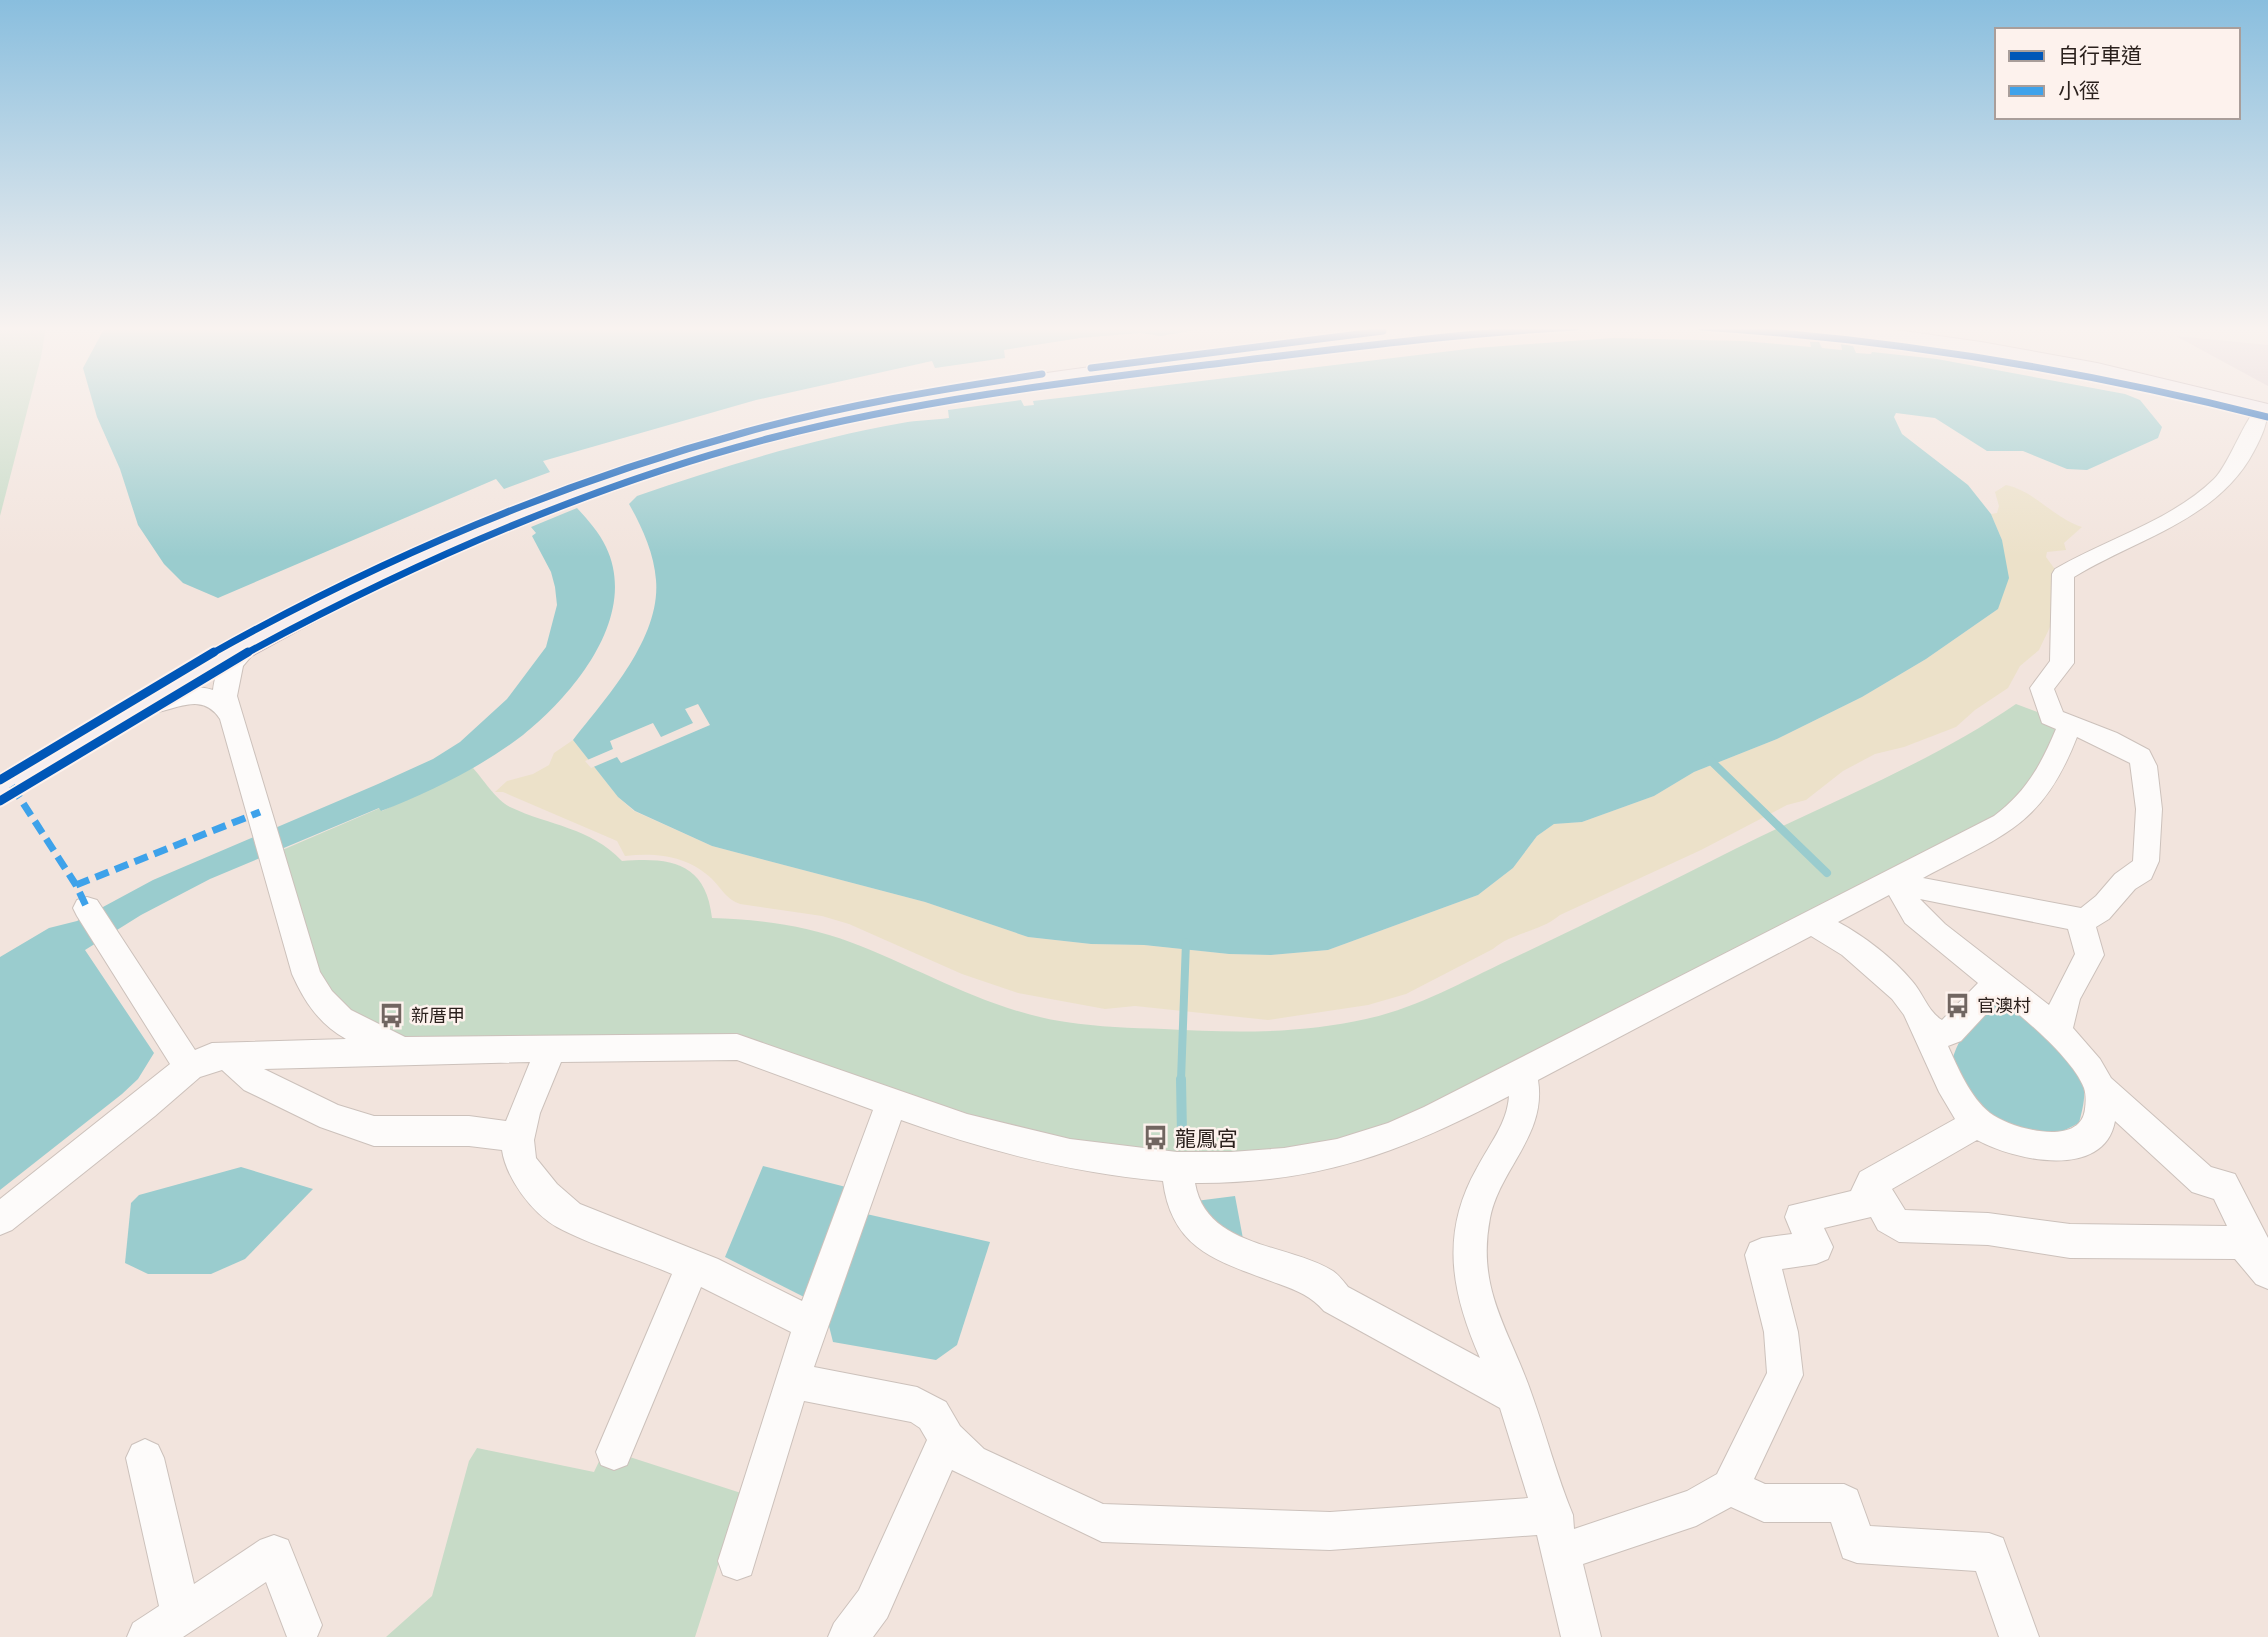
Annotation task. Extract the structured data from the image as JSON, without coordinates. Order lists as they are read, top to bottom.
{
  "places": {
    "bus stop": ["官澳村", "新厝甲", "龍鳳宮"]
  },
  "legend": ["自行車道", "小徑"]
}
